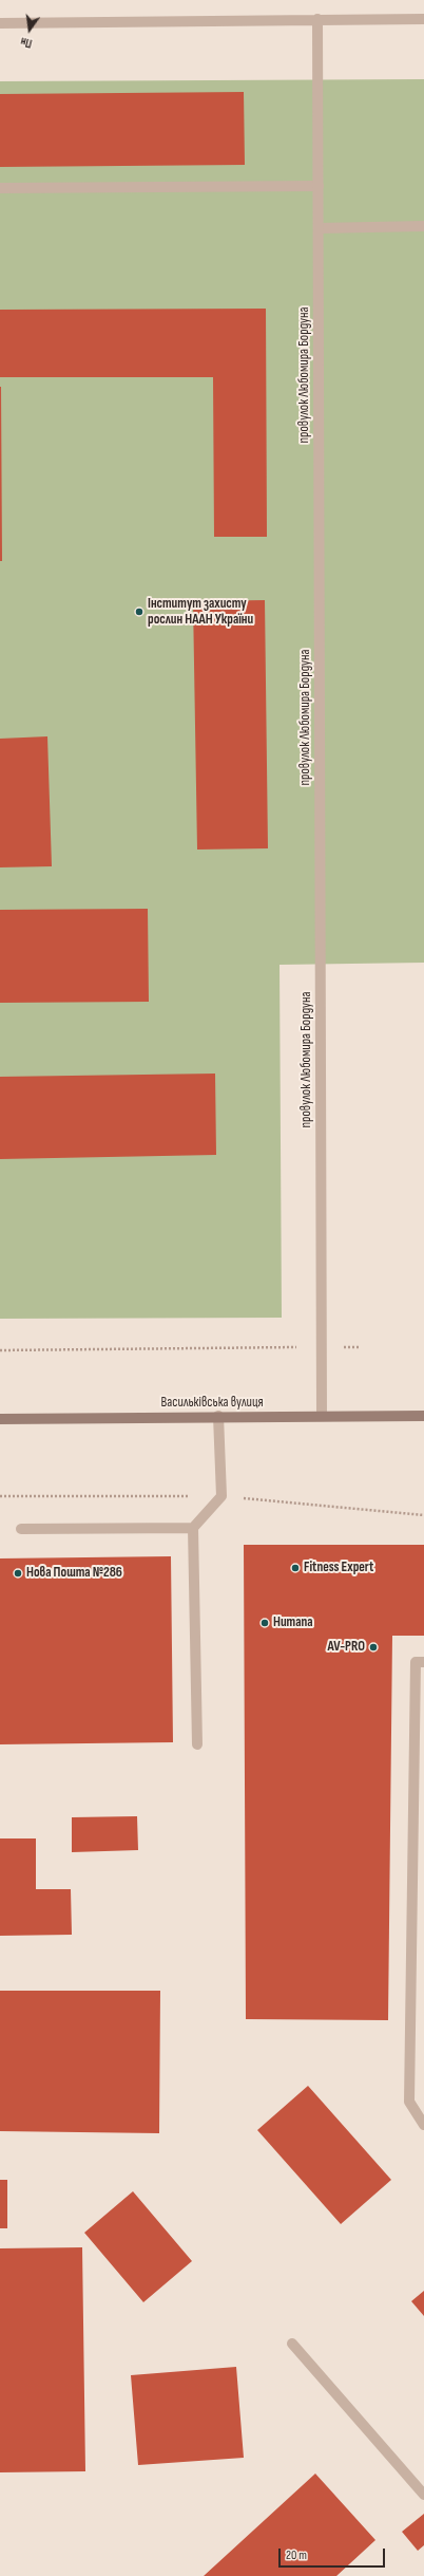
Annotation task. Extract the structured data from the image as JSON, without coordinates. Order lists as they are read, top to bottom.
{
  "streets": {
    "main road": ["Васильківська вулиця"],
    "street": ["провулок Любомира Бордуна"]
  },
  "crossings": [
    ["провулок Любомира Бордуна", "Васильківська вулиця"]
  ],
  "places": [
    "Інститут захисту рослин НААН України",
    "Fitness Expert",
    "Нова Пошта №286",
    "Humana",
    "AV-PRO"
  ],
  "scale_bar": "20 m",
  "north": "bottom"
}
